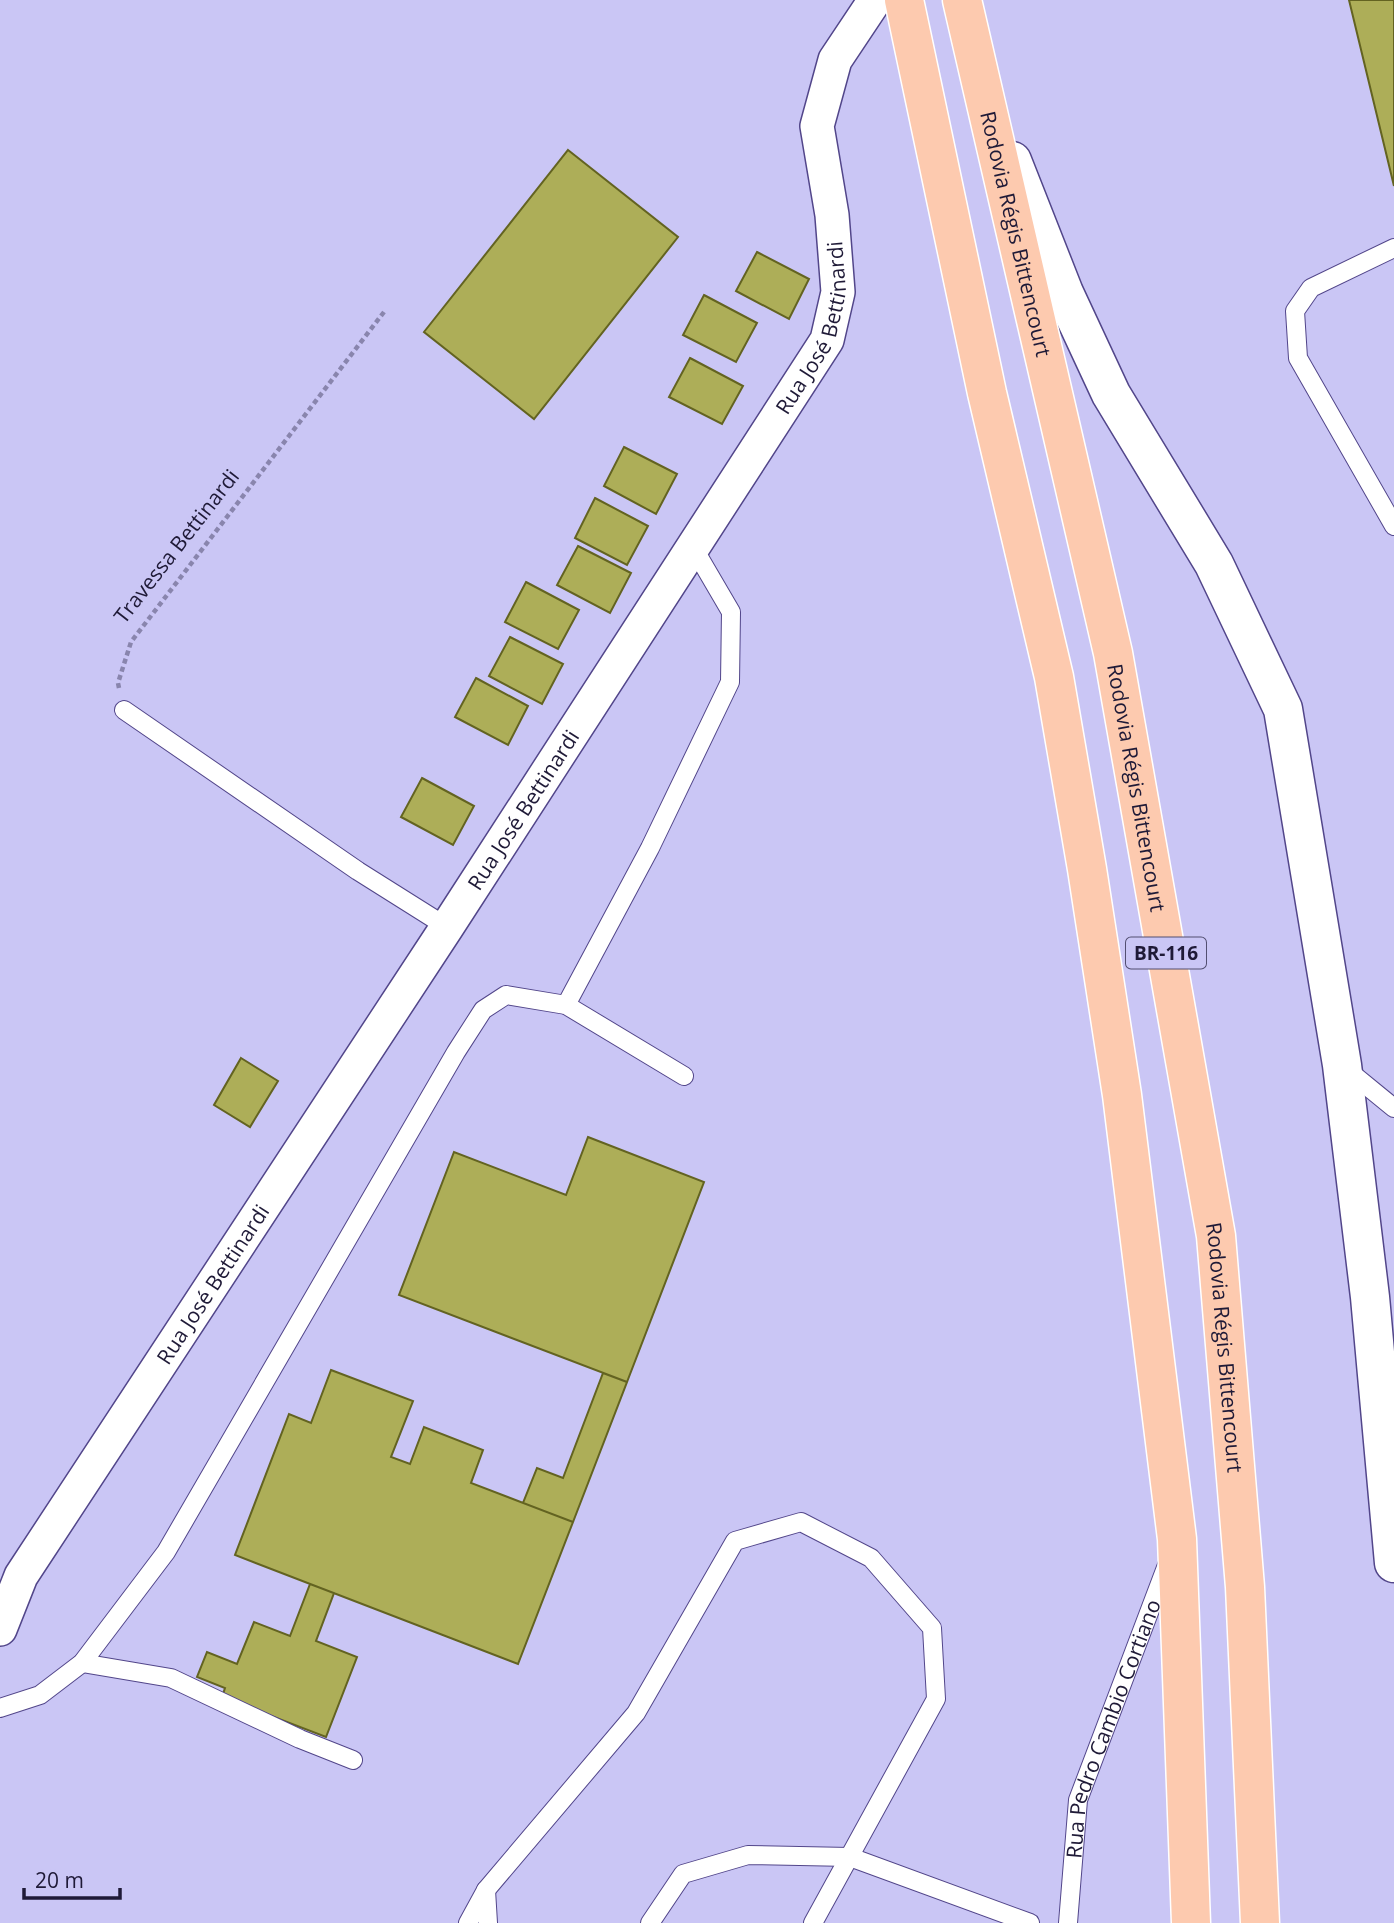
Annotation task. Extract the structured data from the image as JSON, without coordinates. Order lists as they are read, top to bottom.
{
  "streets": {
    "highway": ["Rodovia Régis Bittencourt", "BR-116"],
    "street": ["Rua José Bettinardi"],
    "lane": ["Rua Pedro Cambio Cortiano"],
    "path": ["Travessa Bettinardi"]
  },
  "crossings": [
    ["BR-116", "Rua Pedro Cambio Cortiano"]
  ],
  "scale_bar": "20 m"
}
